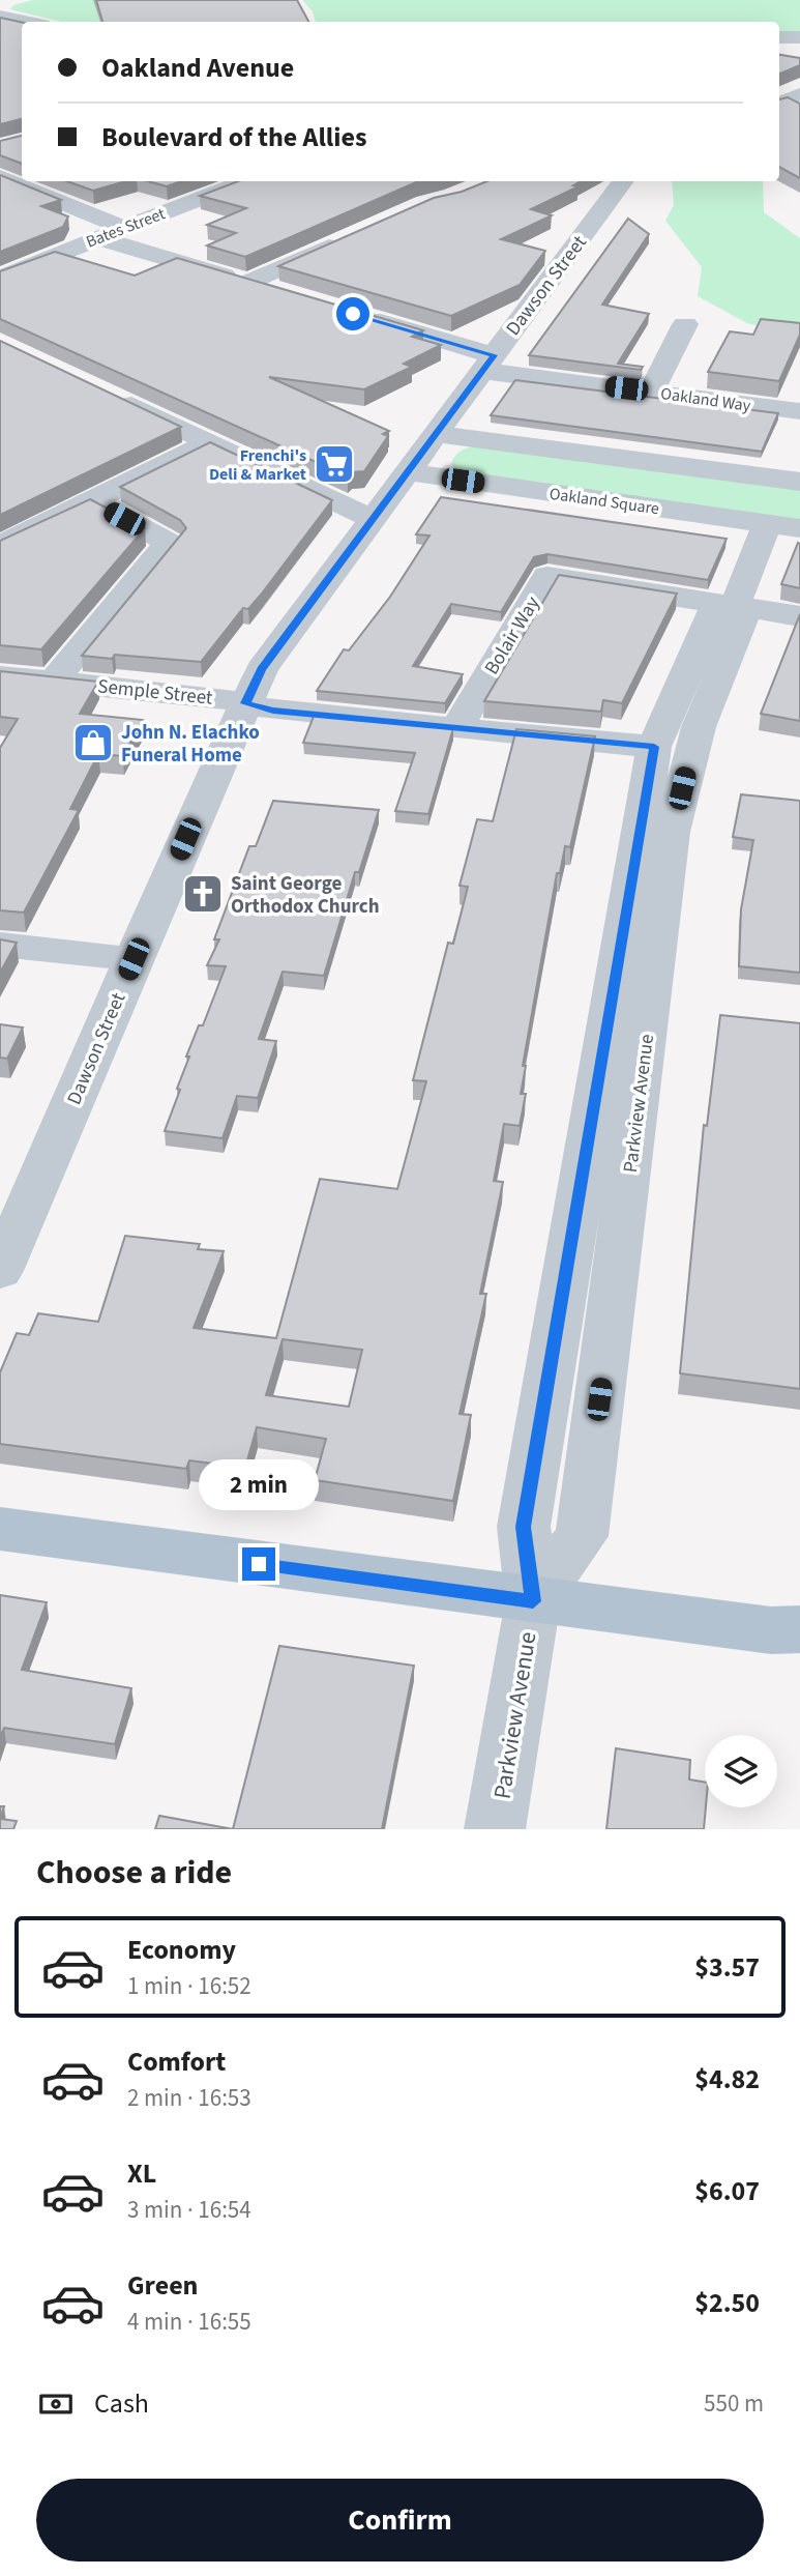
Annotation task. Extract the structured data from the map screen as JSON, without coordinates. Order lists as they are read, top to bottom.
{
  "streets": {
    "street": [
      "Bates Street",
      "Dawson Street",
      "Oakland Way",
      "Oakland Square",
      "Bolair Way",
      "Semple Street",
      "Parkview Avenue"
    ]
  },
  "crossings": [
    ["Dawson Street", "Oakland Way"],
    ["Dawson Street", "Oakland Square"],
    ["Dawson Street", "Semple Street"],
    ["Oakland Square", "Parkview Avenue"],
    ["Bolair Way", "Semple Street"],
    ["Bolair Way", "Parkview Avenue"],
    ["Semple Street", "Parkview Avenue"]
  ],
  "places": {
    "supermarket": ["Frenchi's Deli & Market"],
    "shop": ["John N. Elachko Funeral Home"],
    "church": ["Saint George Orthodox Church"]
  },
  "page": {
    "banner": ["Oakland Avenue", "Boulevard of the Allies"],
    "bubble": "2 min",
    "heading": "Choose a ride",
    "list": [
      {
        "name": "Economy",
        "note": "1 min · 16:52",
        "value": "$3.57"
      },
      {
        "name": "Comfort",
        "note": "2 min · 16:53",
        "value": "$4.82"
      },
      {
        "name": "XL",
        "note": "3 min · 16:54",
        "value": "$6.07"
      },
      {
        "name": "Green",
        "note": "4 min · 16:55",
        "value": "$2.50"
      }
    ],
    "pay": ["Cash", "550 m"],
    "buttons": "Confirm"
  }
}
